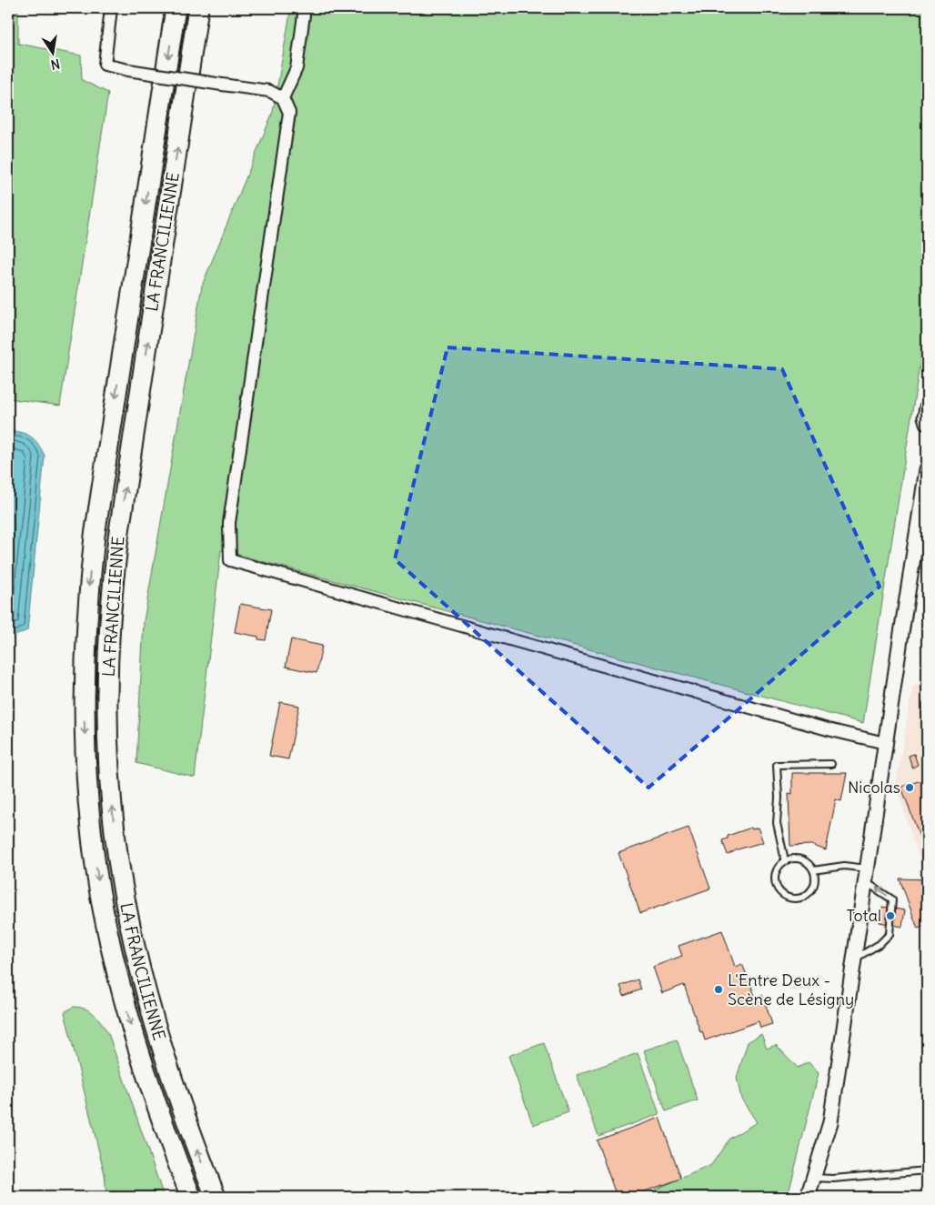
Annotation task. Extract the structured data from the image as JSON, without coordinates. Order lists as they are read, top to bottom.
{
  "streets": {
    "highway": ["LA FRANCILIENNE"]
  },
  "places": ["Nicolas", "Total", "L'Entre Deux - Scène de Lésigny"],
  "north": "bottom"
}
